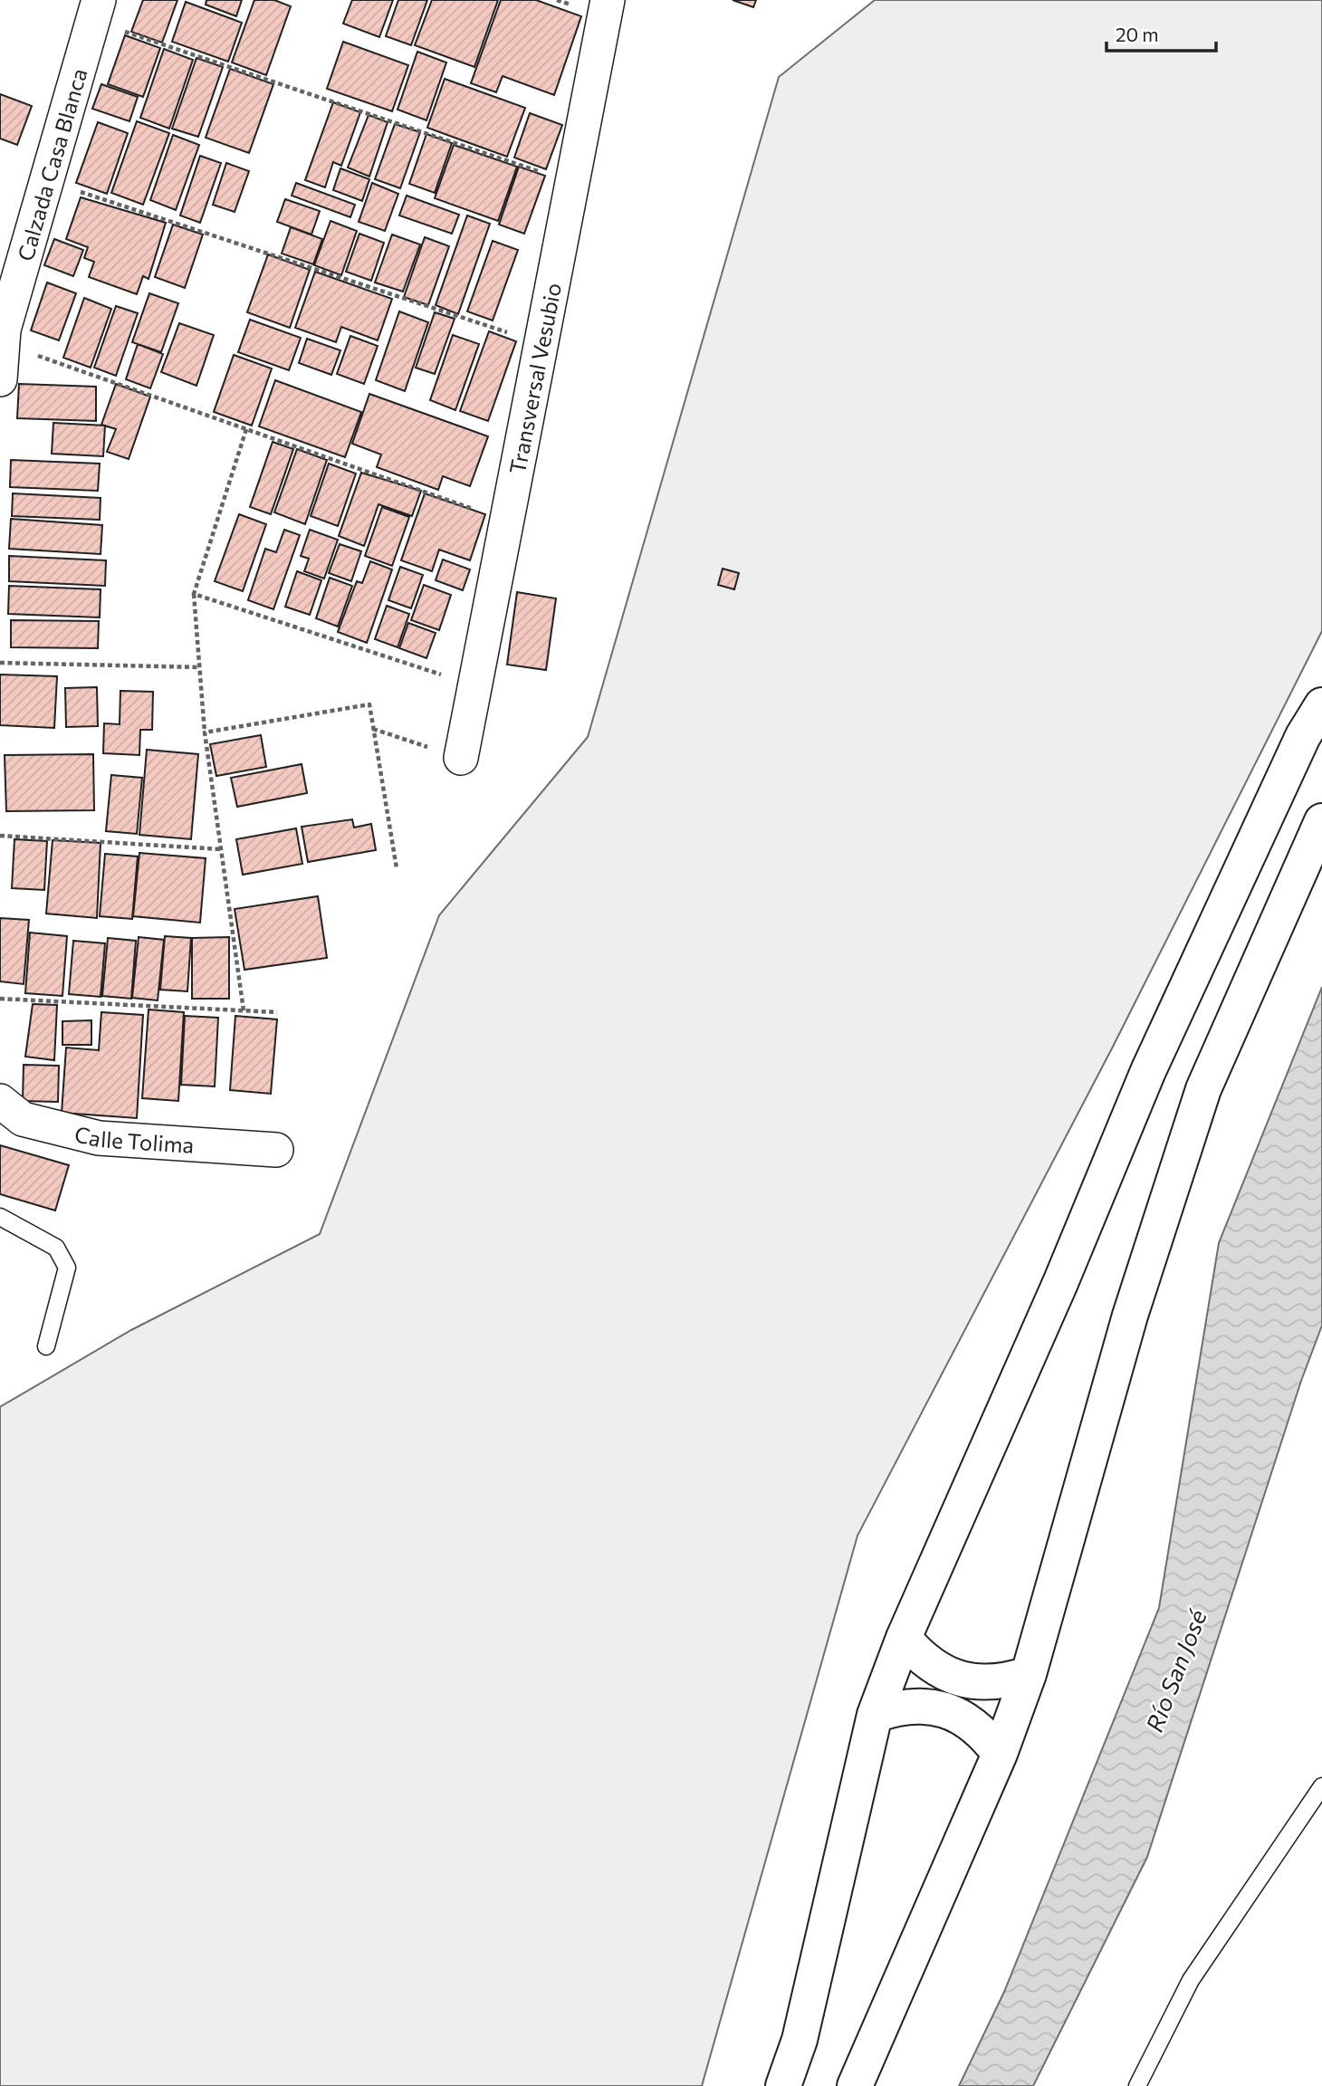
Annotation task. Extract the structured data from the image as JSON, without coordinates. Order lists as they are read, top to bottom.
{
  "streets": {
    "street": ["Calzada Casa Blanca", "Transversal Vesubio", "Calle Tolima"]
  },
  "water": ["Río San José"],
  "scale_bar": "20 m"
}
